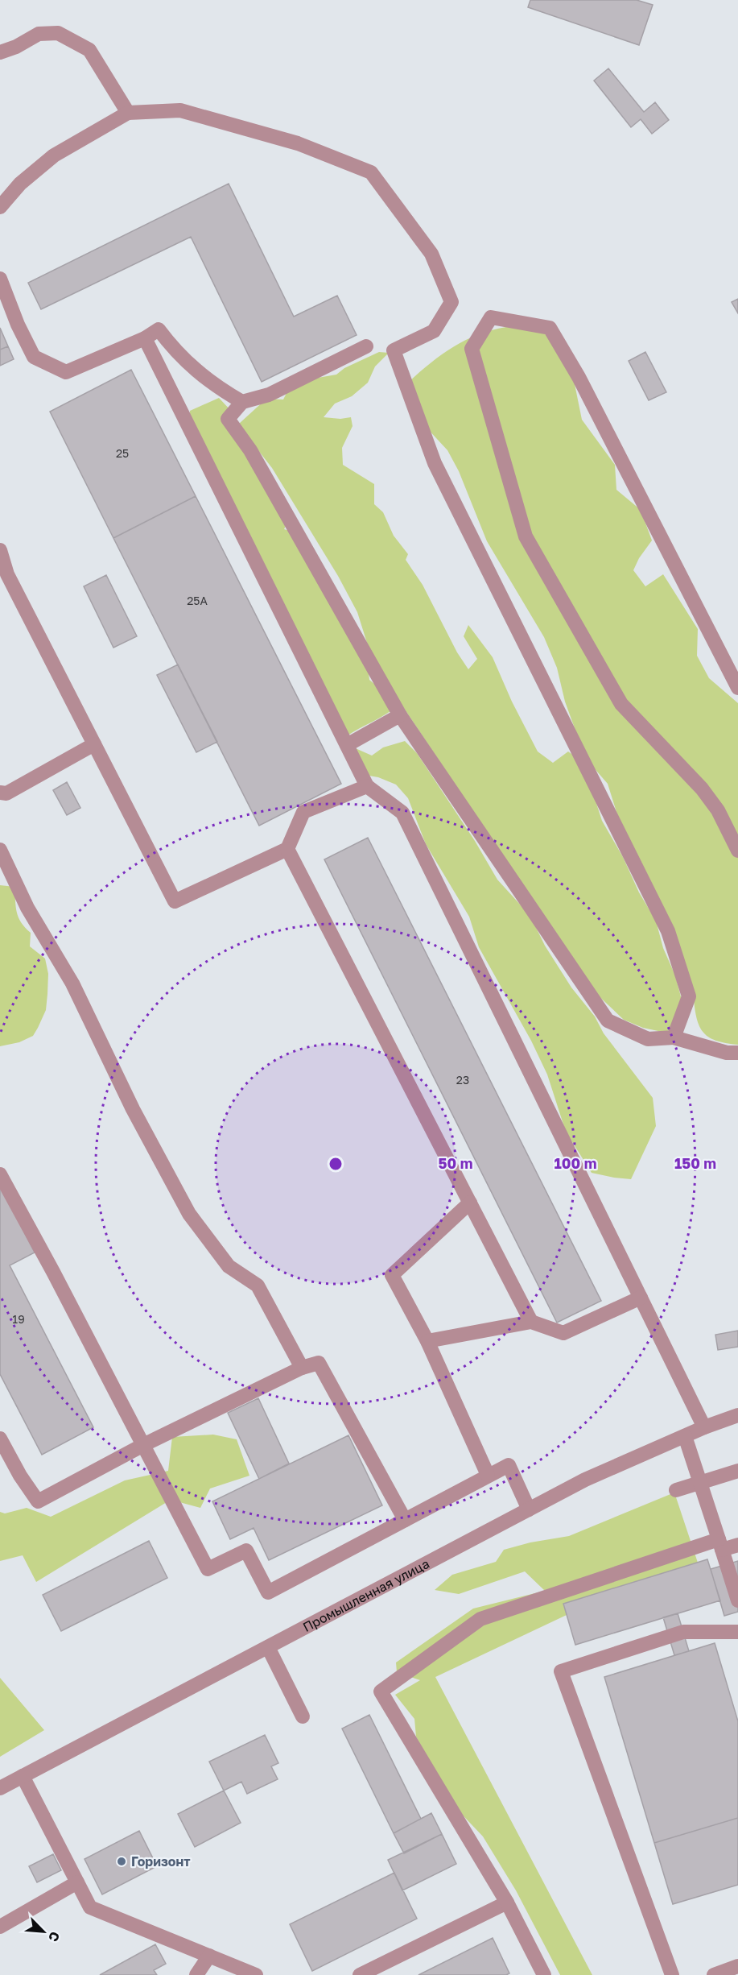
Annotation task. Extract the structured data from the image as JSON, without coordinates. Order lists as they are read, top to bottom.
{
  "streets": {
    "street": ["Промышленная улица"]
  },
  "places": ["Горизонт"],
  "house_numbers": [
    "25",
    "25А",
    "23",
    "19"
  ],
  "north": "bottom right",
  "rings": ["50 m", "100 m", "150 m"]
}
